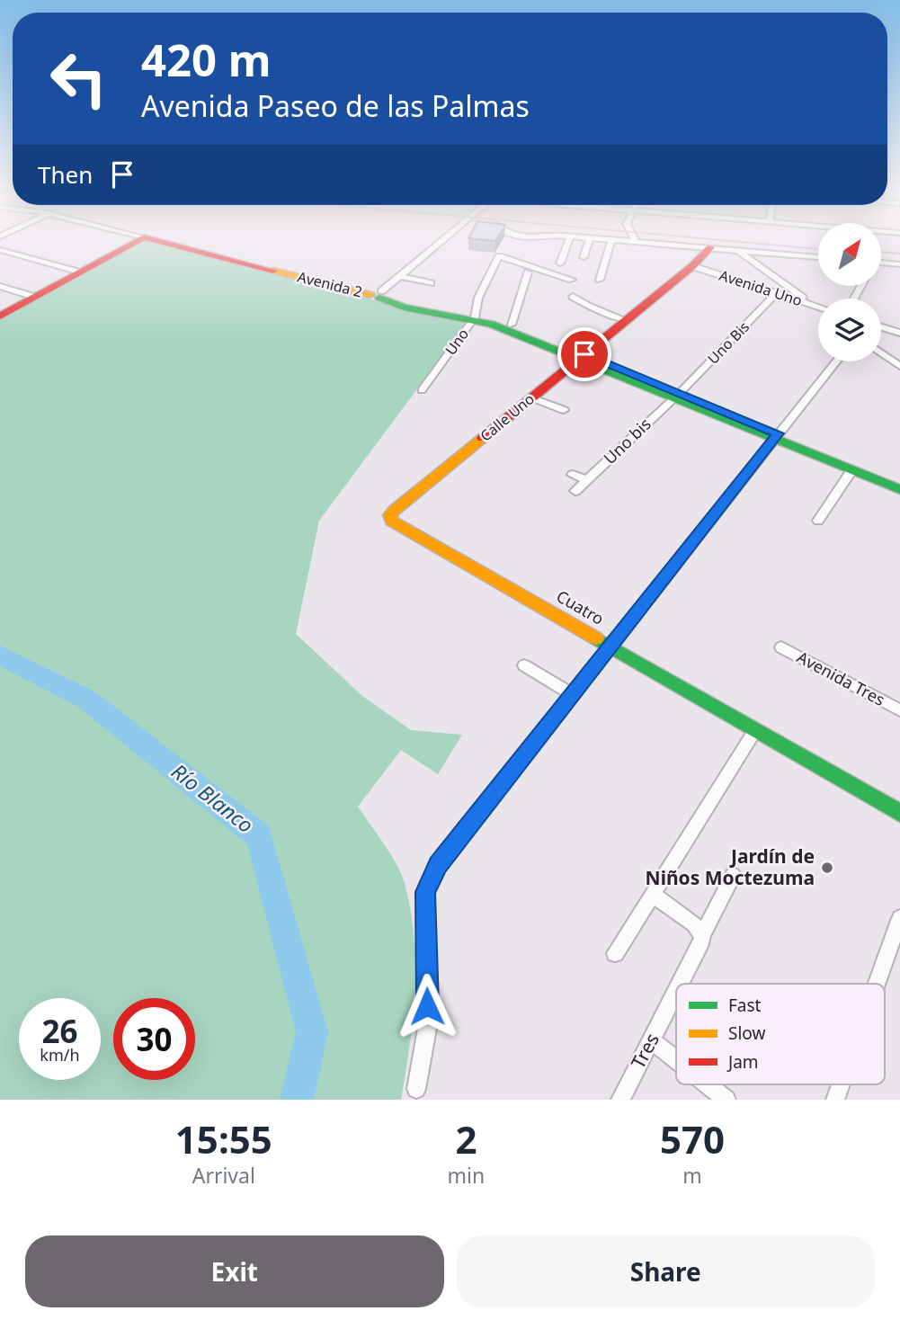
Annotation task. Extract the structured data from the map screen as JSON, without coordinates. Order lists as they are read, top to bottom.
{
  "streets": {
    "street": [
      "Avenida 2",
      "Avenida Uno",
      "Uno",
      "Uno Bis",
      "Calle Uno",
      "Uno bis",
      "Cuatro",
      "Avenida Tres",
      "Tres"
    ]
  },
  "crossings": [
    ["Avenida 2", "Uno"],
    ["Avenida Uno", "Uno Bis"],
    ["Avenida Uno", "Calle Uno"],
    ["Uno Bis", "Uno bis"],
    ["Calle Uno", "Cuatro"]
  ],
  "water": ["Río Blanco"],
  "places": ["Jardín de Niños Moctezuma"],
  "legend": ["Fast", "Slow", "Jam"],
  "north": "top right",
  "page": {
    "turn": ["420 m", "Avenida Paseo de las Palmas"],
    "then": "Then",
    "speed": "26 km/h",
    "limit": "30",
    "eta": [
      "15:55",
      "Arrival",
      "2",
      "min",
      "570",
      "m"
    ],
    "buttons": ["Exit", "Share"]
  }
}
